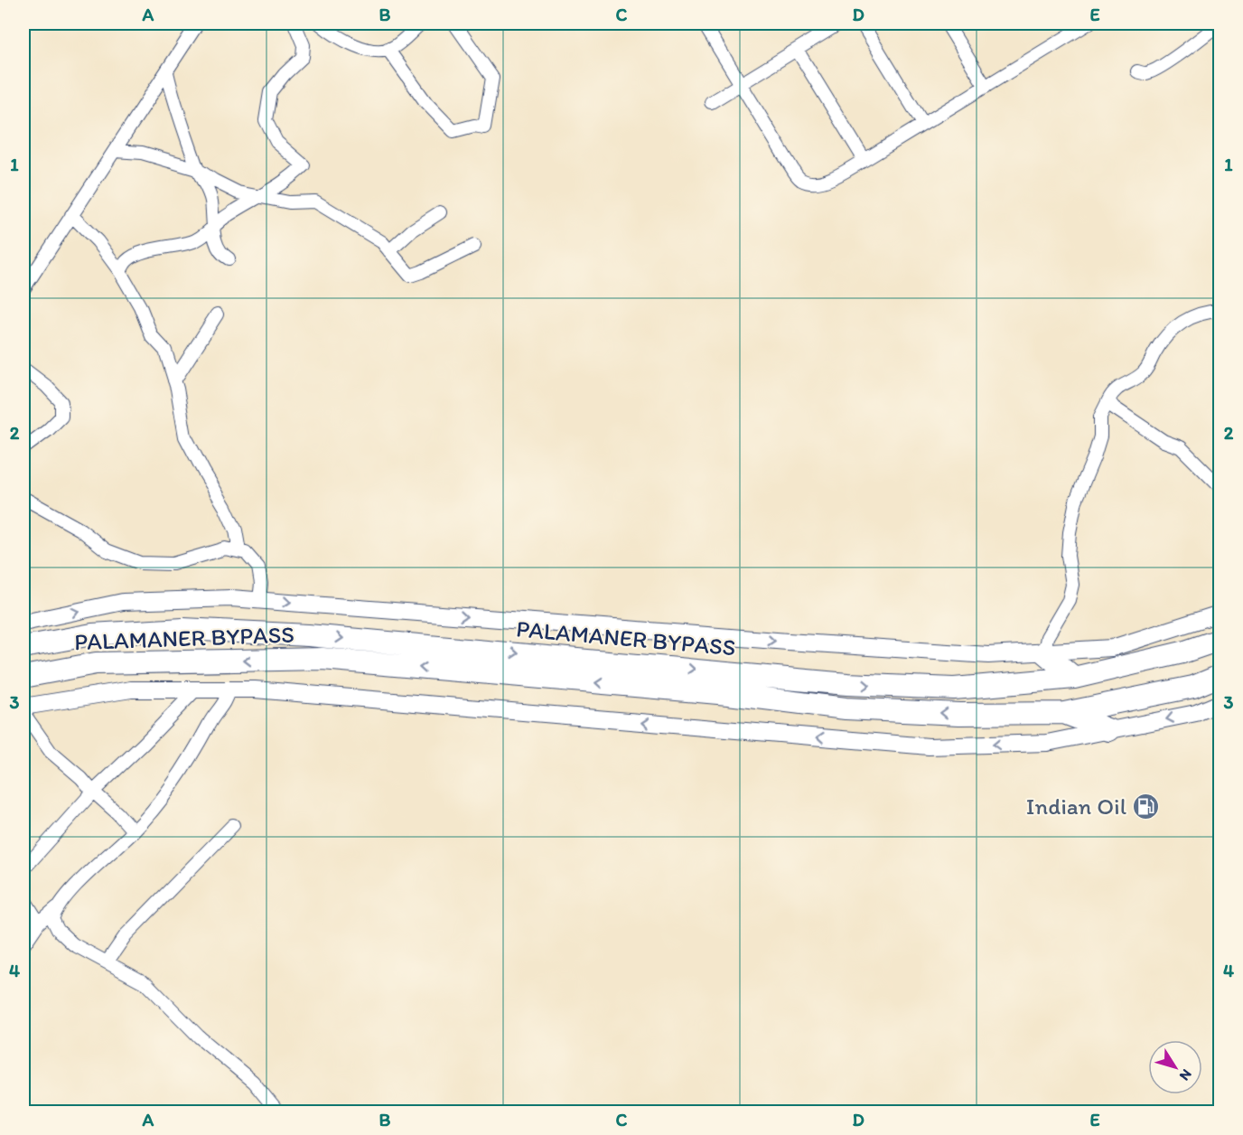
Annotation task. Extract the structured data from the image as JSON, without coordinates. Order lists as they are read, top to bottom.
{
  "streets": {
    "highway": ["PALAMANER BYPASS"]
  },
  "places": {
    "fuel station": ["Indian Oil"]
  },
  "north": "bottom right",
  "grid": {
    "columns": [
      "A",
      "B",
      "C",
      "D",
      "E"
    ],
    "rows": [
      "1",
      "2",
      "3",
      "4"
    ]
  }
}
